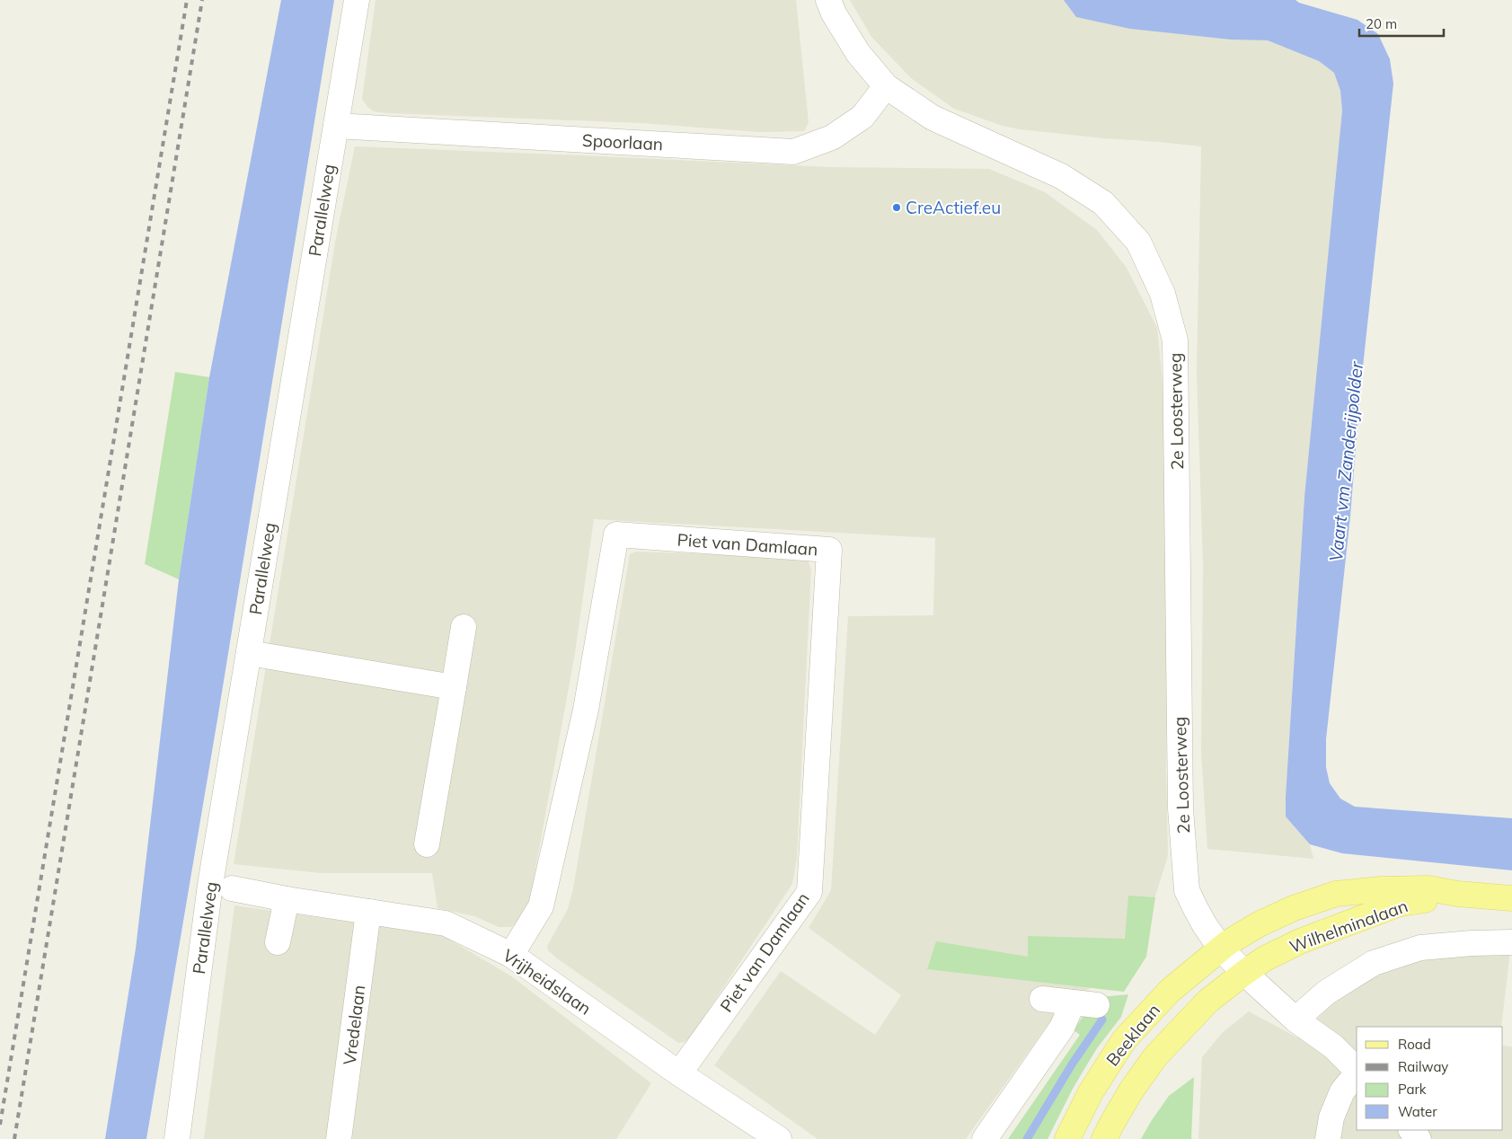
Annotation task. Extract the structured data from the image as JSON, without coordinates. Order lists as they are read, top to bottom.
{
  "streets": {
    "main road": ["Wilhelminalaan", "Beeklaan"],
    "street": [
      "Spoorlaan",
      "Parallelweg",
      "2e Loosterweg",
      "Piet van Damlaan",
      "Vrijheidslaan",
      "Vredelaan"
    ]
  },
  "crossings": [
    ["Spoorlaan", "Parallelweg"],
    ["Spoorlaan", "2e Loosterweg"],
    ["2e Loosterweg", "Wilhelminalaan"],
    ["2e Loosterweg", "Beeklaan"],
    ["Piet van Damlaan", "Vrijheidslaan"],
    ["Wilhelminalaan", "Beeklaan"],
    ["Vrijheidslaan", "Vredelaan"]
  ],
  "water": ["Vaart vm Zanderijpolder"],
  "places": ["CreActief.eu"],
  "legend": [
    "Road",
    "Railway",
    "Park",
    "Water"
  ],
  "scale_bar": "20 m"
}
